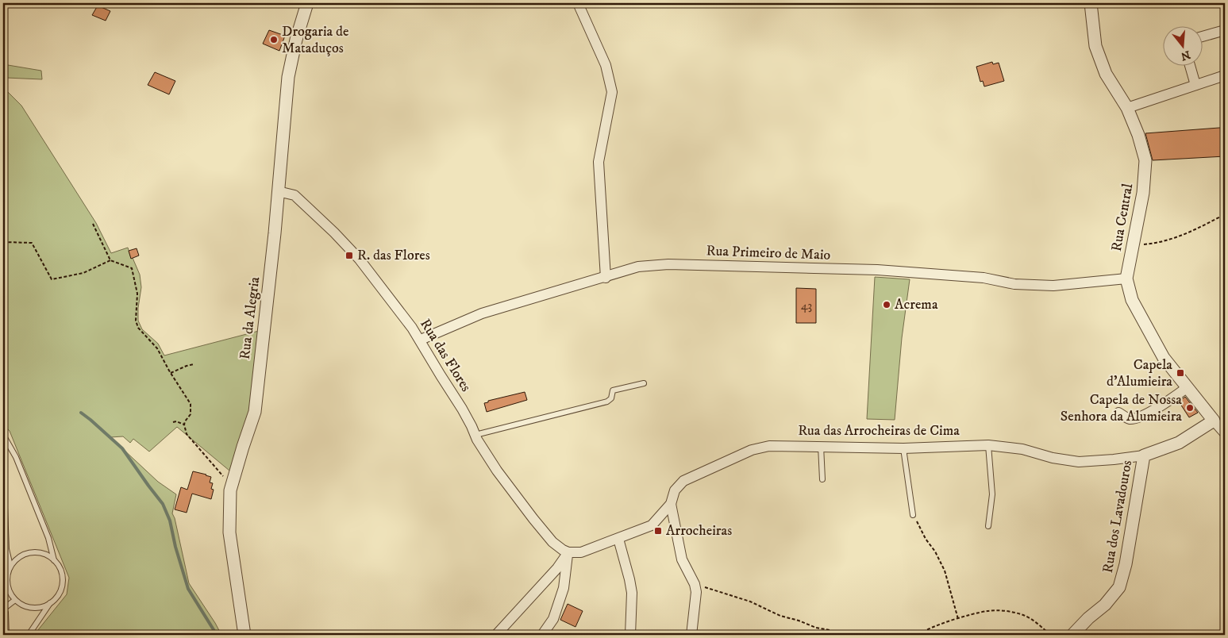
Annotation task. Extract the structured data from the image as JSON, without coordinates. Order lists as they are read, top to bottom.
{
  "streets": {
    "street": [
      "Rua Central",
      "Rua Primeiro de Maio",
      "Rua da Alegria",
      "Rua das Flores",
      "Rua das Arrocheiras de Cima",
      "Rua dos Lavadouros"
    ]
  },
  "crossings": [
    ["Rua Central", "Rua Primeiro de Maio"],
    ["Rua Central", "Rua das Arrocheiras de Cima"],
    ["Rua Primeiro de Maio", "Rua das Flores"],
    ["Rua da Alegria", "Rua das Flores"],
    ["Rua das Flores", "Rua das Arrocheiras de Cima"],
    ["Rua das Arrocheiras de Cima", "Rua dos Lavadouros"]
  ],
  "places": {
    "other": ["Drogaria de Mataduços", "Acrema", "Capela de Nossa Senhora da Alumieira"],
    "transit": ["R. das Flores", "Capela d'Alumieira", "Arrocheiras"]
  },
  "house_numbers": ["43"],
  "north": "bottom"
}
